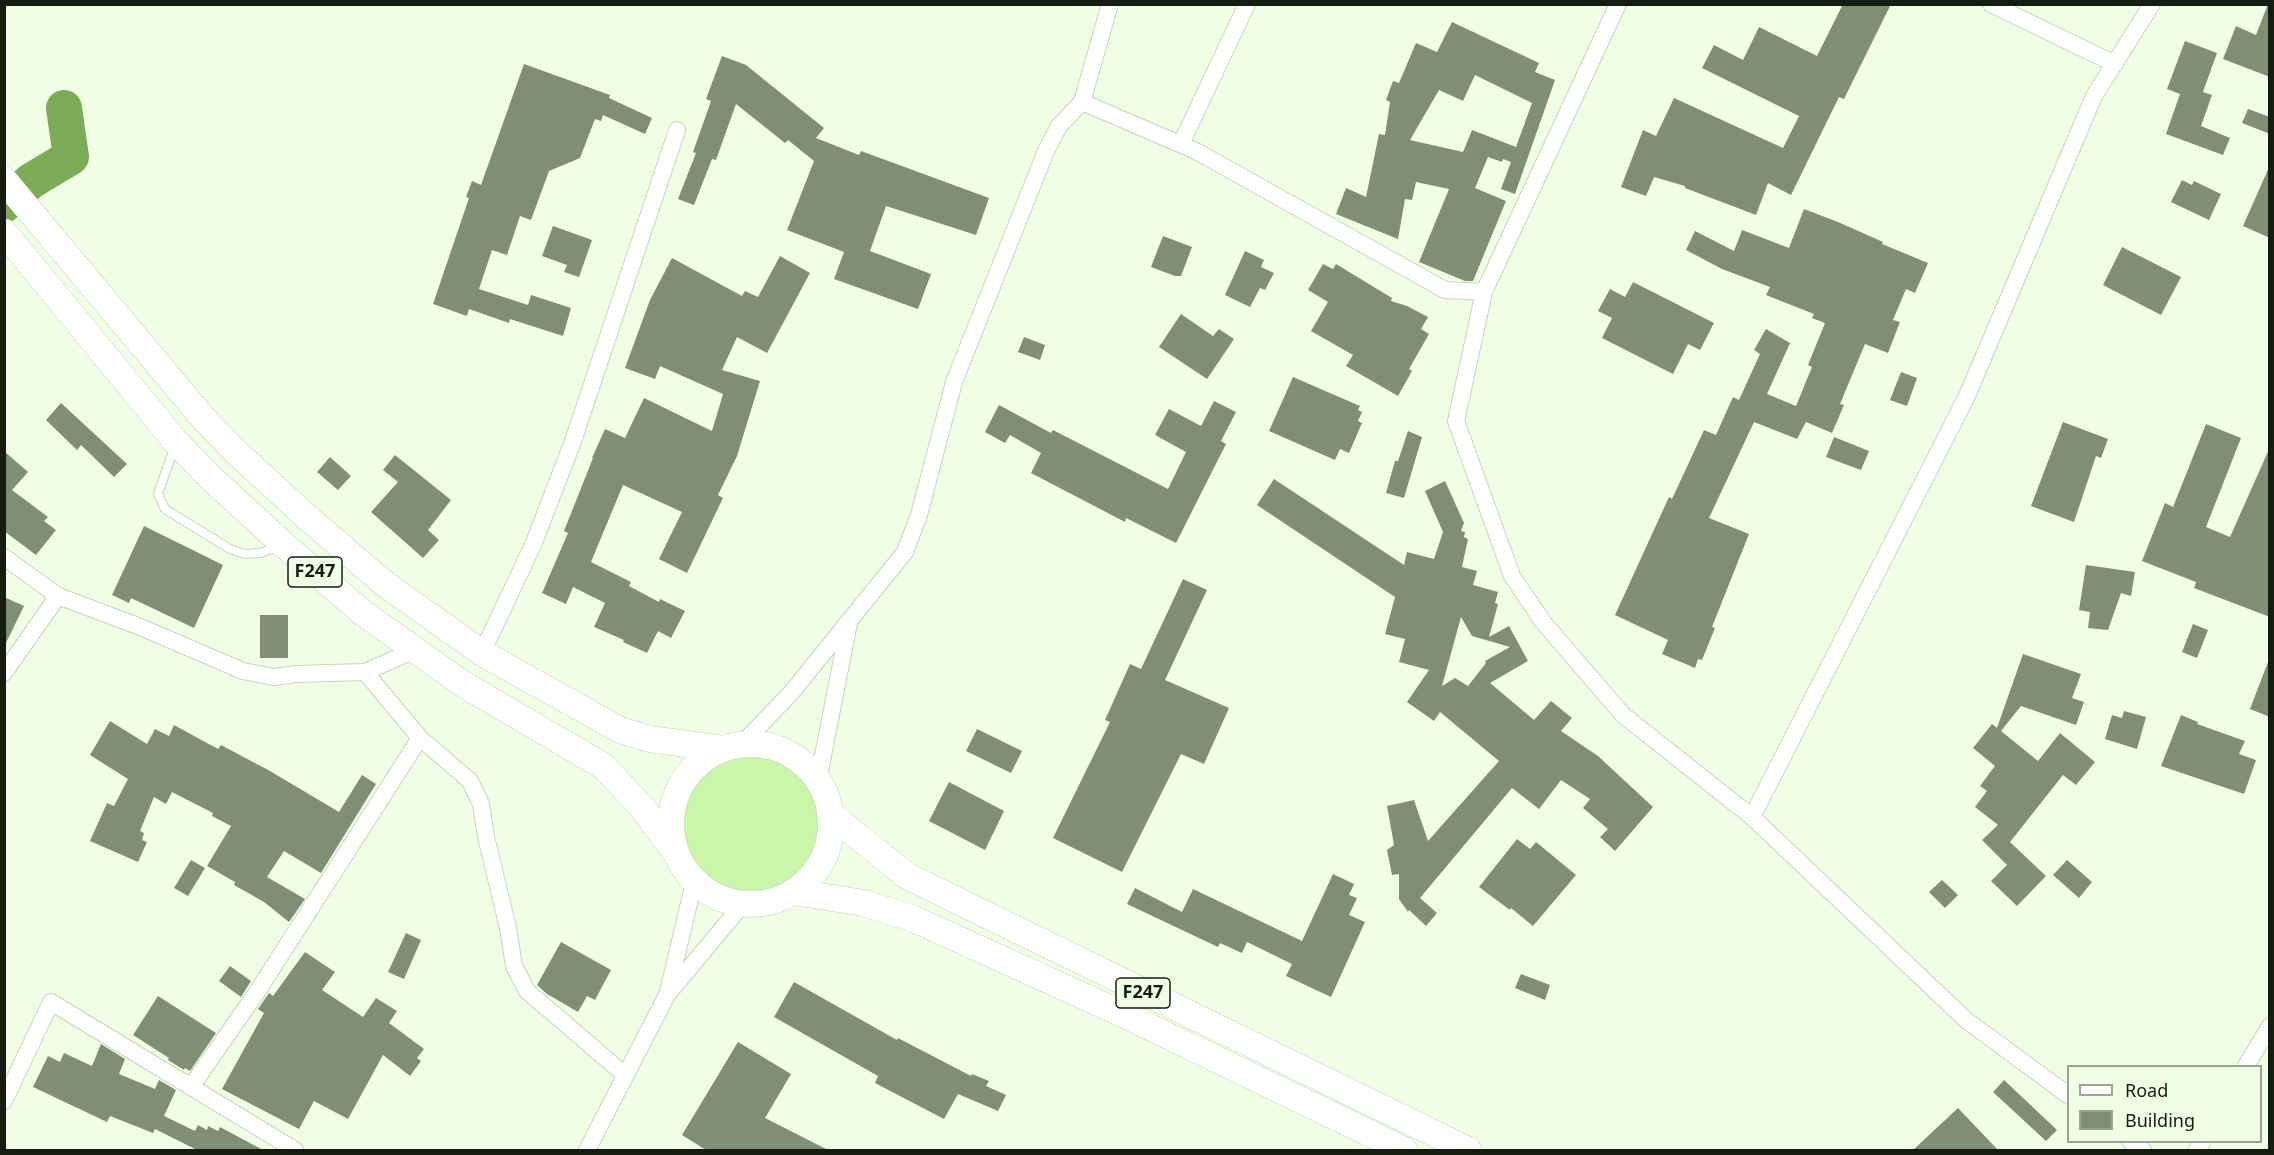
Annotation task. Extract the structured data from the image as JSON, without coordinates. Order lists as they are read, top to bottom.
{
  "streets": {
    "main road": ["F247"]
  },
  "legend": ["Road", "Building"]
}
